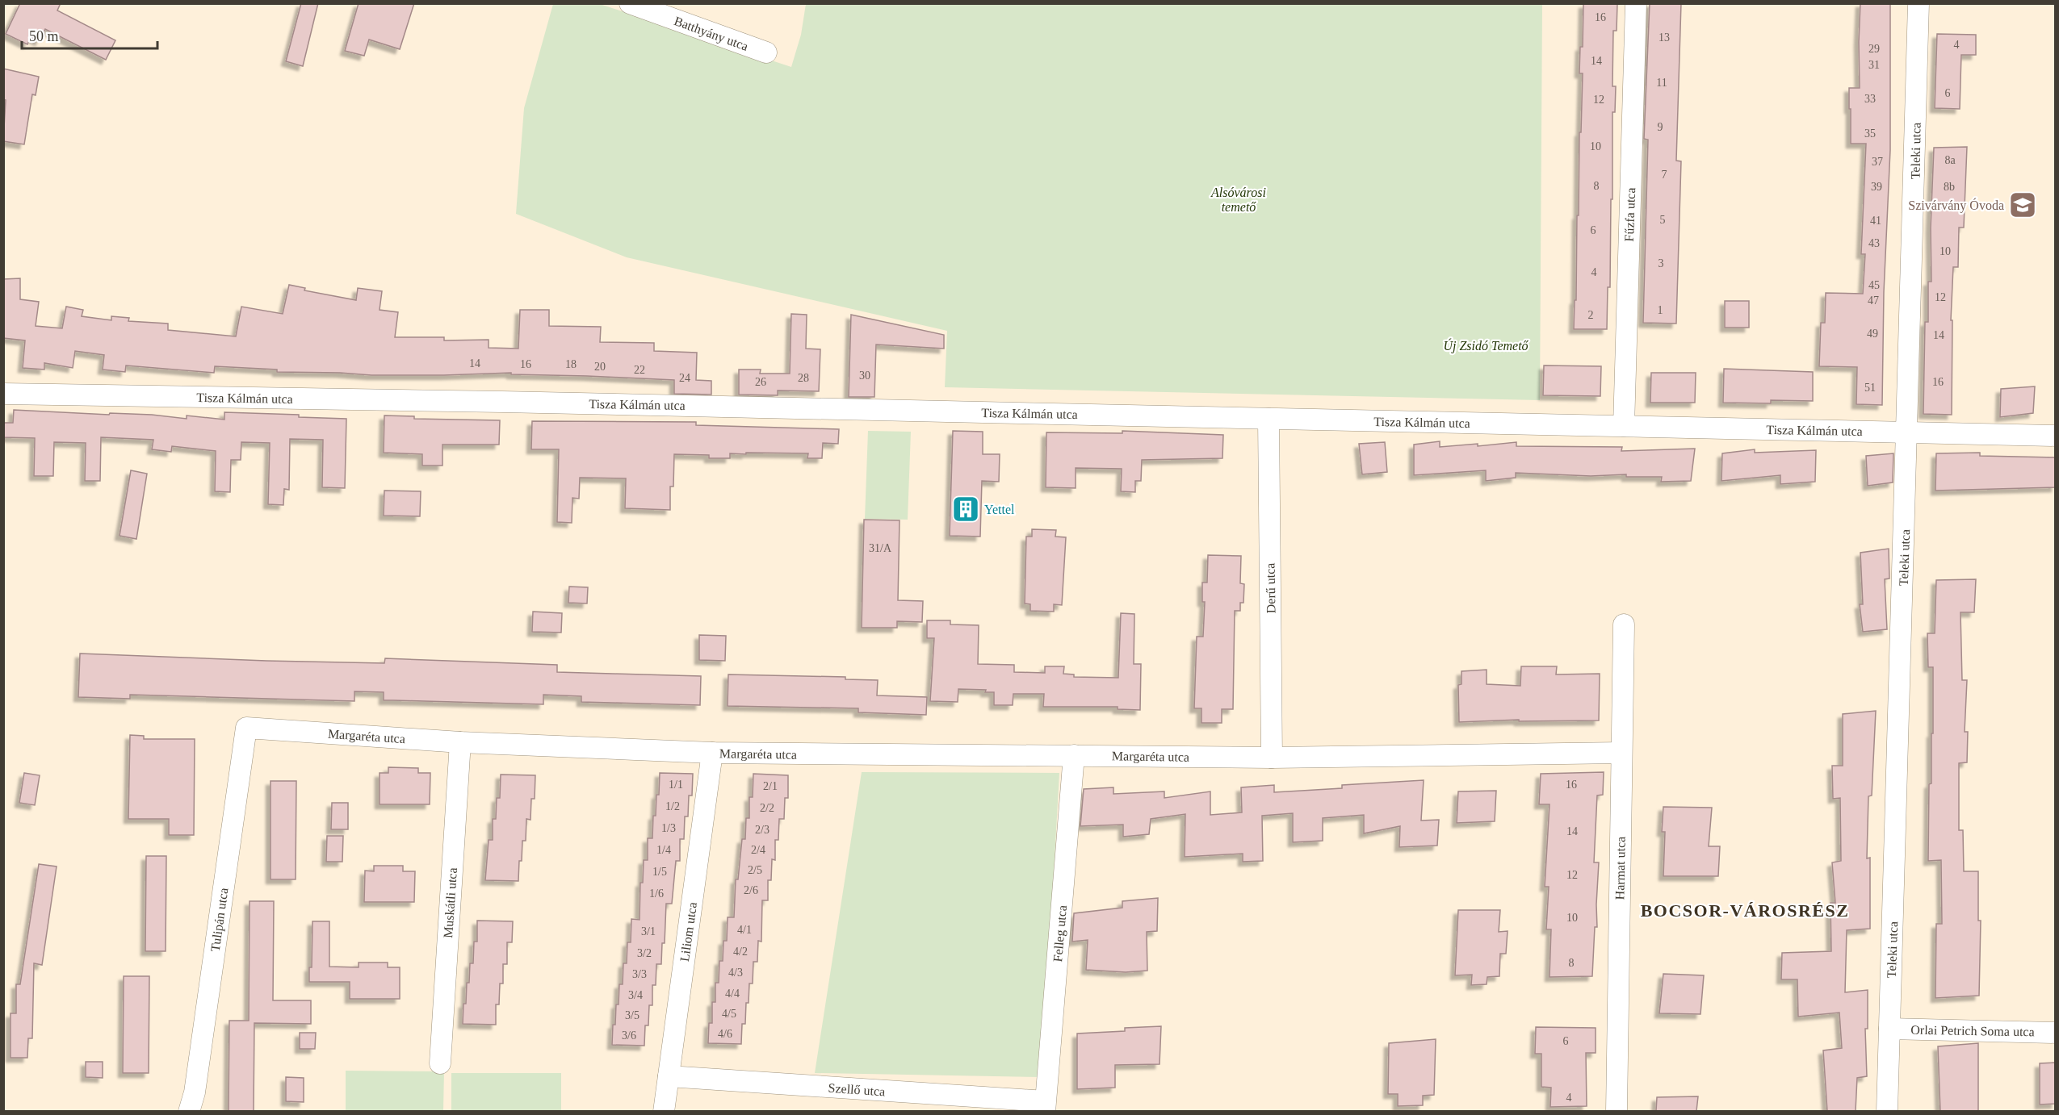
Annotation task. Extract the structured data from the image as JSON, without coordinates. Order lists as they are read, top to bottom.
{
  "streets": {
    "street": [
      "Batthyány utca",
      "Teleki utca",
      "Fűzfa utca",
      "Tisza Kálmán utca",
      "Derű utca",
      "Margaréta utca",
      "Harmat utca",
      "Muskátli utca",
      "Tulipán utca",
      "Liliom utca",
      "Felleg utca",
      "Orlai Petrich Soma utca",
      "Szellő utca"
    ]
  },
  "crossings": [
    ["Teleki utca", "Tisza Kálmán utca"],
    ["Teleki utca", "Orlai Petrich Soma utca"],
    ["Fűzfa utca", "Tisza Kálmán utca"],
    ["Tisza Kálmán utca", "Derű utca"],
    ["Derű utca", "Margaréta utca"],
    ["Margaréta utca", "Harmat utca"],
    ["Margaréta utca", "Muskátli utca"],
    ["Margaréta utca", "Tulipán utca"],
    ["Margaréta utca", "Liliom utca"],
    ["Margaréta utca", "Felleg utca"],
    ["Liliom utca", "Szellő utca"],
    ["Felleg utca", "Szellő utca"]
  ],
  "districts": ["BOCSOR-VÁROSRÉSZ"],
  "parks": ["Alsóvárosi temető", "Új Zsidó Temető"],
  "places": {
    "school or university": ["Szivárvány Óvoda"],
    "building": ["Yettel"]
  },
  "house_numbers": [
    "16",
    "13",
    "4",
    "29",
    "14",
    "31",
    "11",
    "6",
    "33",
    "12",
    "9",
    "35",
    "10",
    "8a",
    "37",
    "7",
    "8",
    "39",
    "8b",
    "5",
    "41",
    "6",
    "43",
    "10",
    "3",
    "4",
    "45",
    "12",
    "47",
    "1",
    "2",
    "49",
    "14",
    "14",
    "16",
    "18",
    "20",
    "22",
    "30",
    "24",
    "28",
    "26",
    "16",
    "51",
    "31/A",
    "1/1",
    "16",
    "2/1",
    "1/2",
    "2/2",
    "1/3",
    "2/3",
    "14",
    "1/4",
    "2/4",
    "2/5",
    "1/5",
    "12",
    "2/6",
    "1/6",
    "10",
    "4/1",
    "3/1",
    "4/2",
    "3/2",
    "8",
    "4/3",
    "3/3",
    "4/4",
    "3/4",
    "4/5",
    "3/5",
    "4/6",
    "3/6",
    "6",
    "4"
  ],
  "scale_bar": "50 m"
}
